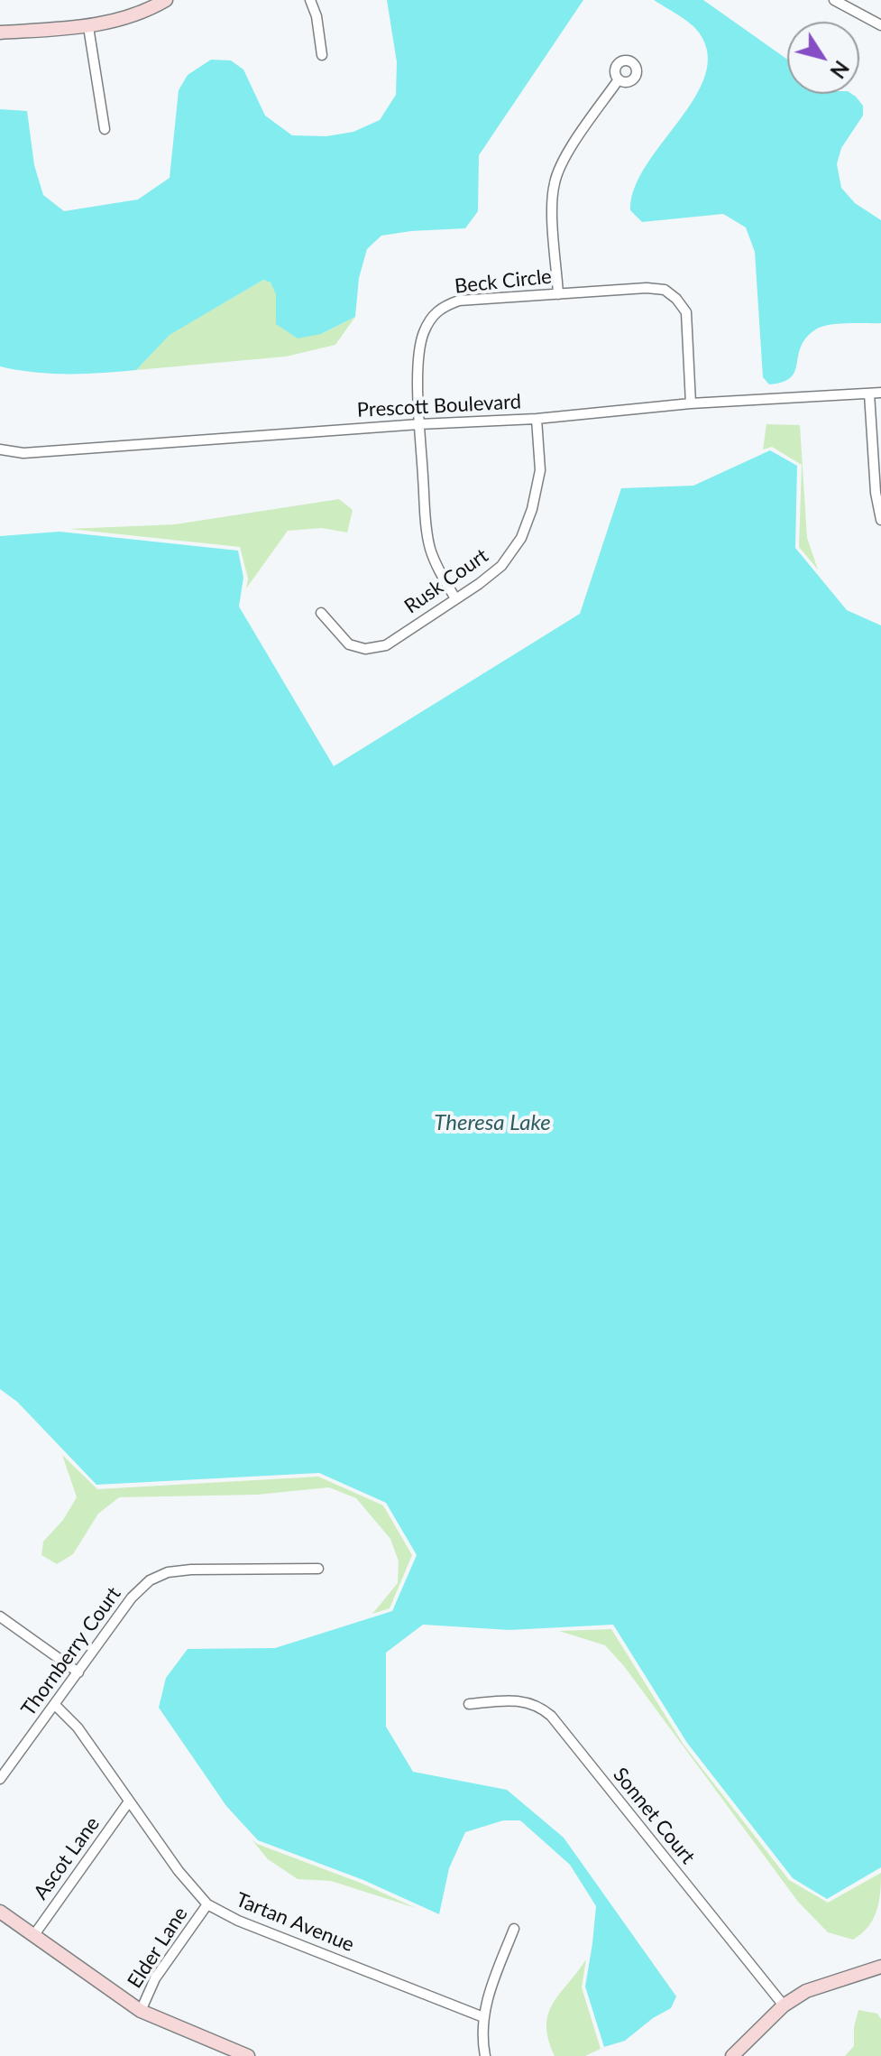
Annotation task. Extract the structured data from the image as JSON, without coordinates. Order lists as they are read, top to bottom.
{
  "streets": {
    "street": [
      "Beck Circle",
      "Prescott Boulevard",
      "Rusk Court",
      "Thornberry Court",
      "Sonnet Court",
      "Ascot Lane",
      "Tartan Avenue",
      "Elder Lane"
    ]
  },
  "crossings": [
    ["Beck Circle", "Prescott Boulevard"],
    ["Beck Circle", "Rusk Court"],
    ["Prescott Boulevard", "Rusk Court"],
    ["Thornberry Court", "Tartan Avenue"],
    ["Ascot Lane", "Tartan Avenue"],
    ["Tartan Avenue", "Elder Lane"]
  ],
  "water": ["Theresa Lake"],
  "north": "bottom right"
}
